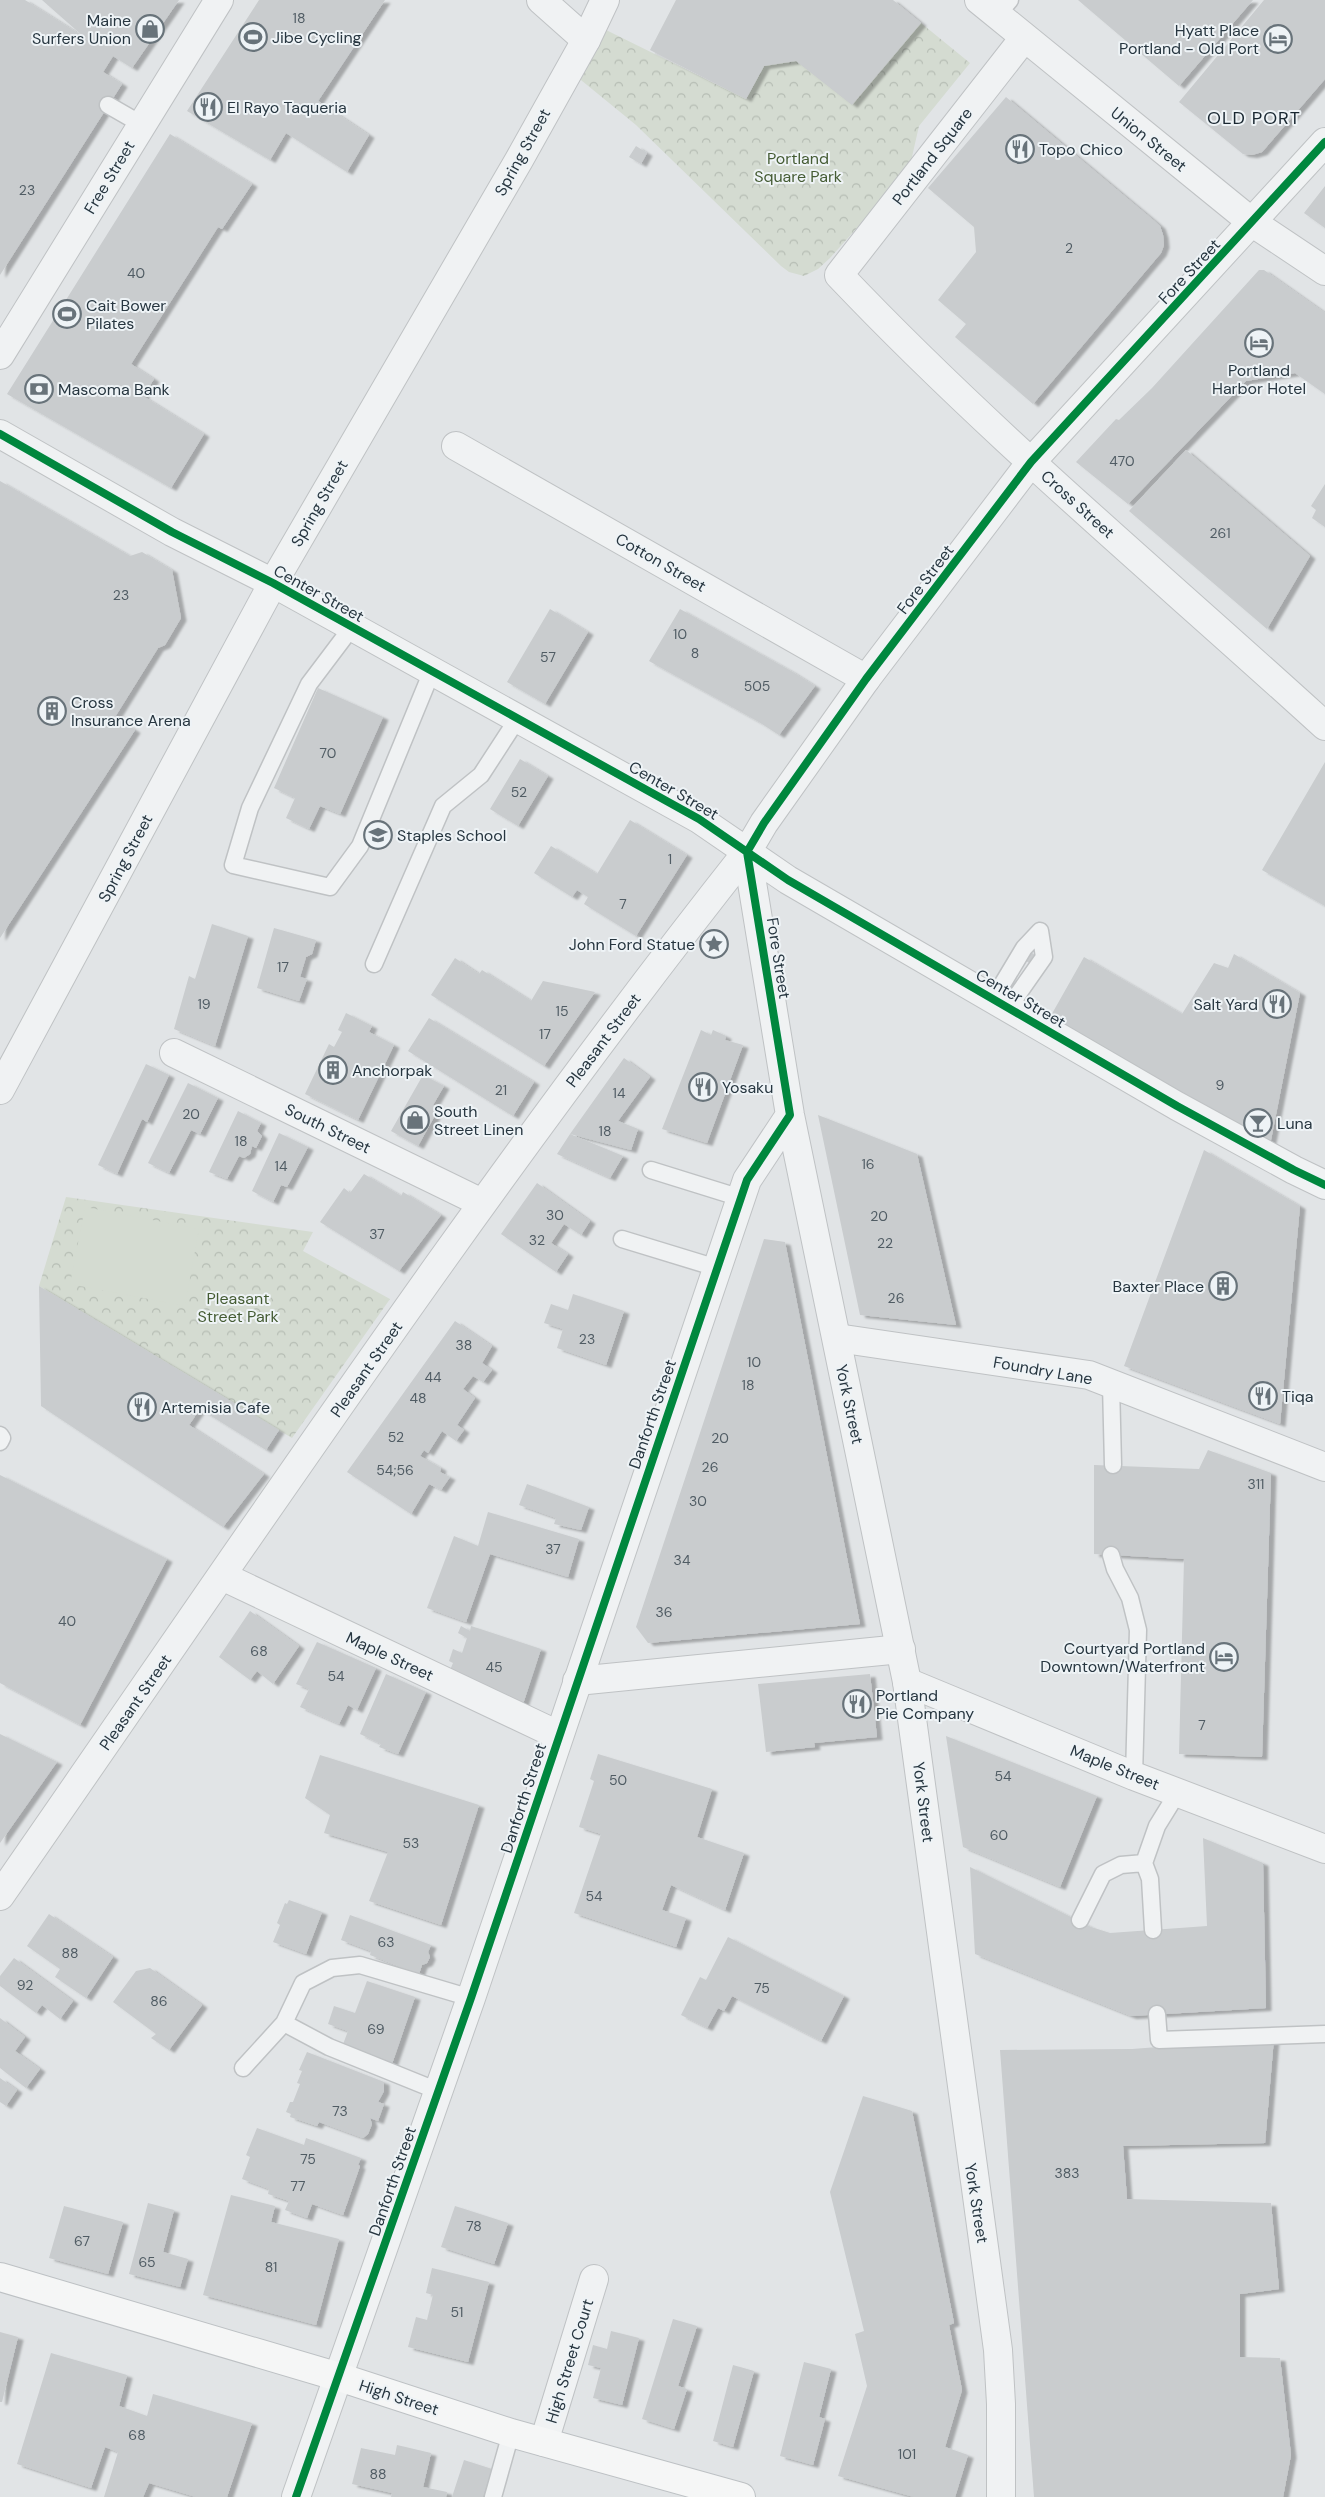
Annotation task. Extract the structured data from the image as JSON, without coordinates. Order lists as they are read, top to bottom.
{
  "streets": {
    "main road": ["High Street"],
    "street": [
      "Union Street",
      "Spring Street",
      "Portland Square",
      "Free Street",
      "Fore Street",
      "Cross Street",
      "Cotton Street",
      "Center Street",
      "Pleasant Street",
      "South Street",
      "Foundry Lane",
      "York Street",
      "Danforth Street",
      "Maple Street",
      "High Street Court"
    ]
  },
  "crossings": [
    ["Union Street", "Portland Square"],
    ["Union Street", "Fore Street"],
    ["Spring Street", "Center Street"],
    ["Portland Square", "Cross Street"],
    ["Fore Street", "Cross Street"],
    ["Fore Street", "Cotton Street"],
    ["Fore Street", "Center Street"],
    ["Fore Street", "Pleasant Street"],
    ["Fore Street", "York Street"],
    ["Fore Street", "Danforth Street"],
    ["Center Street", "Pleasant Street"],
    ["Pleasant Street", "South Street"],
    ["Pleasant Street", "Maple Street"],
    ["Foundry Lane", "York Street"],
    ["York Street", "Danforth Street"],
    ["York Street", "Maple Street"],
    ["Danforth Street", "Maple Street"],
    ["Danforth Street", "High Street"],
    ["High Street Court", "High Street"]
  ],
  "districts": ["OLD PORT"],
  "parks": ["Portland Square Park", "Pleasant Street Park"],
  "places": {
    "shop": ["Maine Surfers Union", "South Street Linen"],
    "sports": ["Jibe Cycling", "Cait Bower Pilates"],
    "hotel": ["Hyatt Place Portland - Old Port", "Portland Harbor Hotel", "Courtyard Portland Downtown/Waterfront"],
    "restaurant": [
      "El Rayo Taqueria",
      "Topo Chico",
      "Salt Yard",
      "Yosaku",
      "Tiqa",
      "Artemisia Cafe",
      "Portland Pie Company"
    ],
    "bank": ["Mascoma Bank"],
    "building": ["Cross Insurance Arena", "Anchorpak", "Baxter Place"],
    "school or university": ["Staples School"],
    "place": ["John Ford Statue"],
    "bar": ["Luna"]
  },
  "house_numbers": [
    "18",
    "23",
    "2",
    "40",
    "470",
    "261",
    "23",
    "10",
    "8",
    "57",
    "505",
    "70",
    "52",
    "1",
    "7",
    "17",
    "19",
    "15",
    "17",
    "9",
    "21",
    "14",
    "20",
    "18",
    "18",
    "16",
    "14",
    "30",
    "20",
    "37",
    "32",
    "22",
    "26",
    "23",
    "38",
    "10",
    "44",
    "18",
    "48",
    "52",
    "20",
    "26",
    "54;56",
    "311",
    "30",
    "37",
    "34",
    "36",
    "40",
    "68",
    "45",
    "54",
    "7",
    "54",
    "50",
    "60",
    "53",
    "54",
    "63",
    "88",
    "92",
    "75",
    "86",
    "69",
    "73",
    "75",
    "383",
    "77",
    "78",
    "67",
    "65",
    "81",
    "51",
    "68",
    "101",
    "88"
  ]
}
